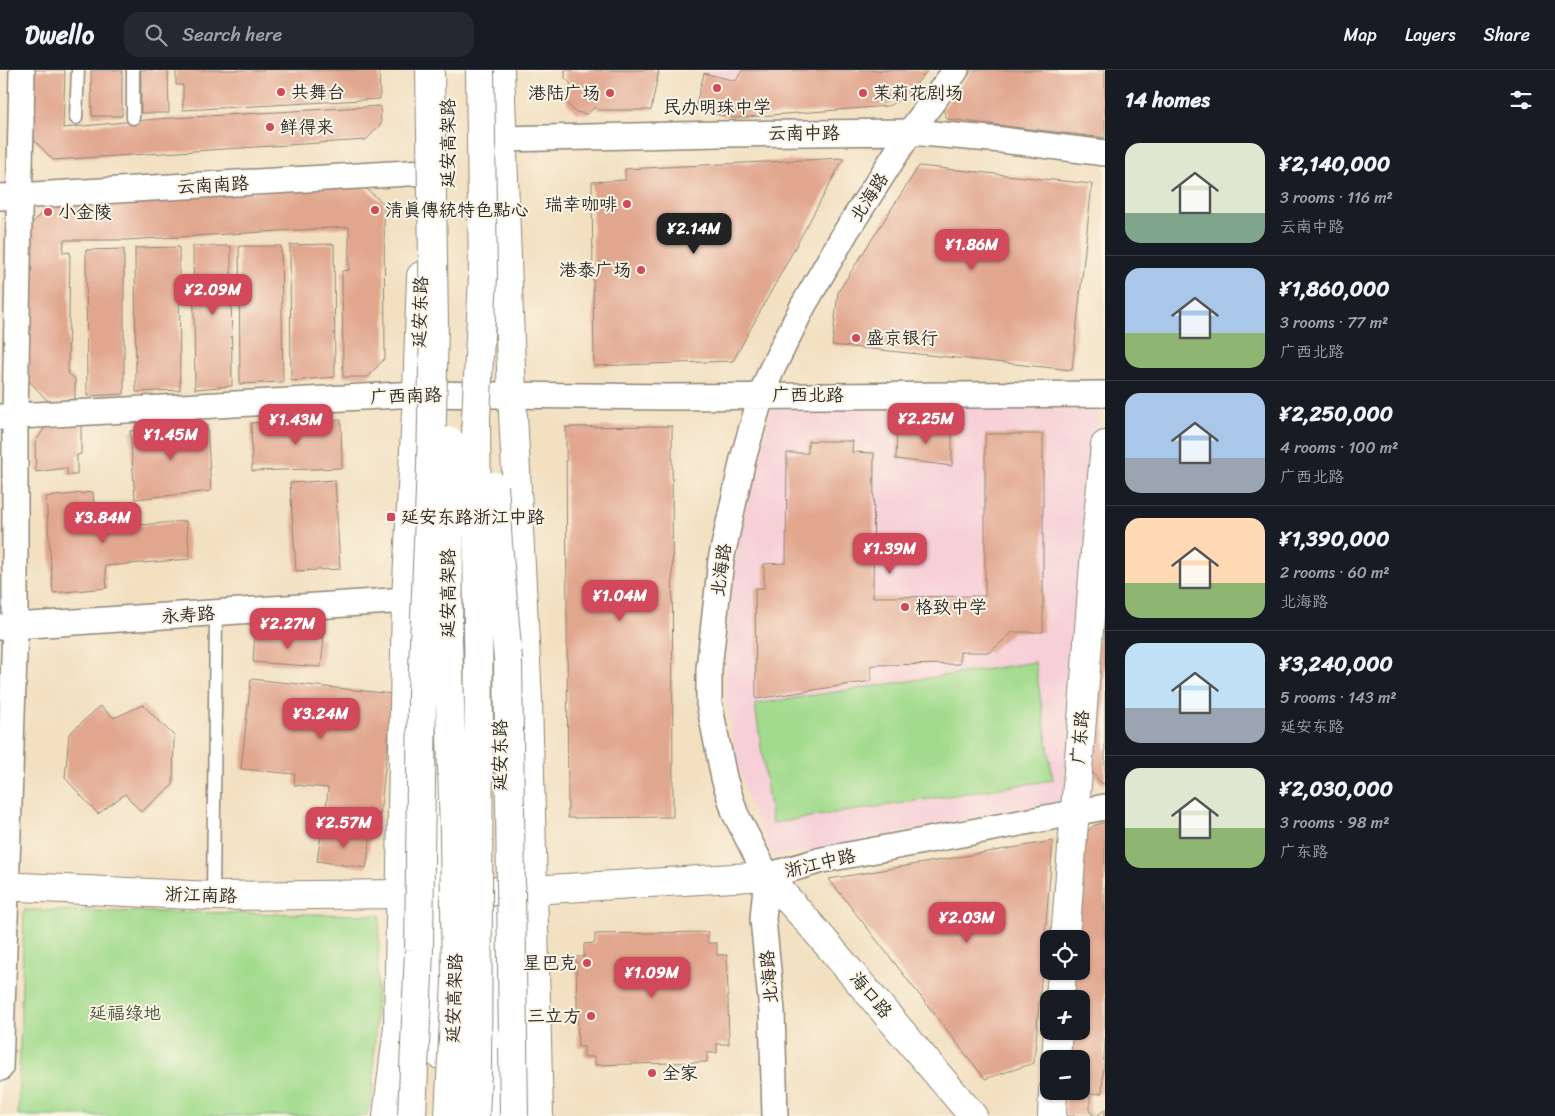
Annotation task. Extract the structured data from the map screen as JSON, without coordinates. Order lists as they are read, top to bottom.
{
  "streets": {
    "main road": [
      "延安高架路",
      "延安东路",
      "广东路",
      "浙江中路",
      "浙江南路",
      "海口路"
    ],
    "street": [
      "云南中路",
      "云南南路",
      "北海路",
      "广西北路",
      "广西南路",
      "永寿路"
    ]
  },
  "crossings": [
    ["云南中路", "北海路"],
    ["云南中路", "延安东路"],
    ["云南南路", "延安东路"],
    ["北海路", "广西北路"],
    ["北海路", "浙江中路"],
    ["北海路", "海口路"],
    ["延安东路", "广西北路"],
    ["延安东路", "广西南路"],
    ["延安东路", "永寿路"],
    ["延安东路", "浙江中路"],
    ["延安东路", "浙江南路"],
    ["广西北路", "广西南路"],
    ["广东路", "浙江中路"],
    ["浙江中路", "浙江南路"],
    ["浙江中路", "海口路"]
  ],
  "parks": ["延福绿地"],
  "places": {
    "other": [
      "民办明珠中学",
      "共舞台",
      "港陆广场",
      "茉莉花剧场",
      "鲜得来",
      "瑞幸咖啡",
      "清真傳統特色點心",
      "小金陵",
      "港泰广场",
      "盛京银行",
      "格致中学",
      "星巴克",
      "三立方",
      "全家"
    ],
    "transit": ["延安东路浙江中路"]
  },
  "page": {
    "header": "Dwello",
    "search": "Search here",
    "nav": ["Map", "Layers", "Share"],
    "heading": "14 homes",
    "list": [
      {
        "name": "¥2,140,000",
        "note": "3 rooms · 116 m² · 云南中路"
      },
      {
        "name": "¥1,860,000",
        "note": "3 rooms · 77 m² · 广西北路"
      },
      {
        "name": "¥2,250,000",
        "note": "4 rooms · 100 m² · 广西北路"
      },
      {
        "name": "¥1,390,000",
        "note": "2 rooms · 60 m² · 北海路"
      },
      {
        "name": "¥3,240,000",
        "note": "5 rooms · 143 m² · 延安东路"
      },
      {
        "name": "¥2,030,000",
        "note": "3 rooms · 98 m² · 广东路"
      }
    ],
    "price": [
      "¥2.14M",
      "¥1.86M",
      "¥2.09M",
      "¥2.25M",
      "¥1.43M",
      "¥1.45M",
      "¥3.84M",
      "¥1.39M",
      "¥1.04M",
      "¥2.27M",
      "¥3.24M",
      "¥2.57M",
      "¥2.03M",
      "¥1.09M"
    ],
    "map_buttons": ["+", "−"]
  }
}
